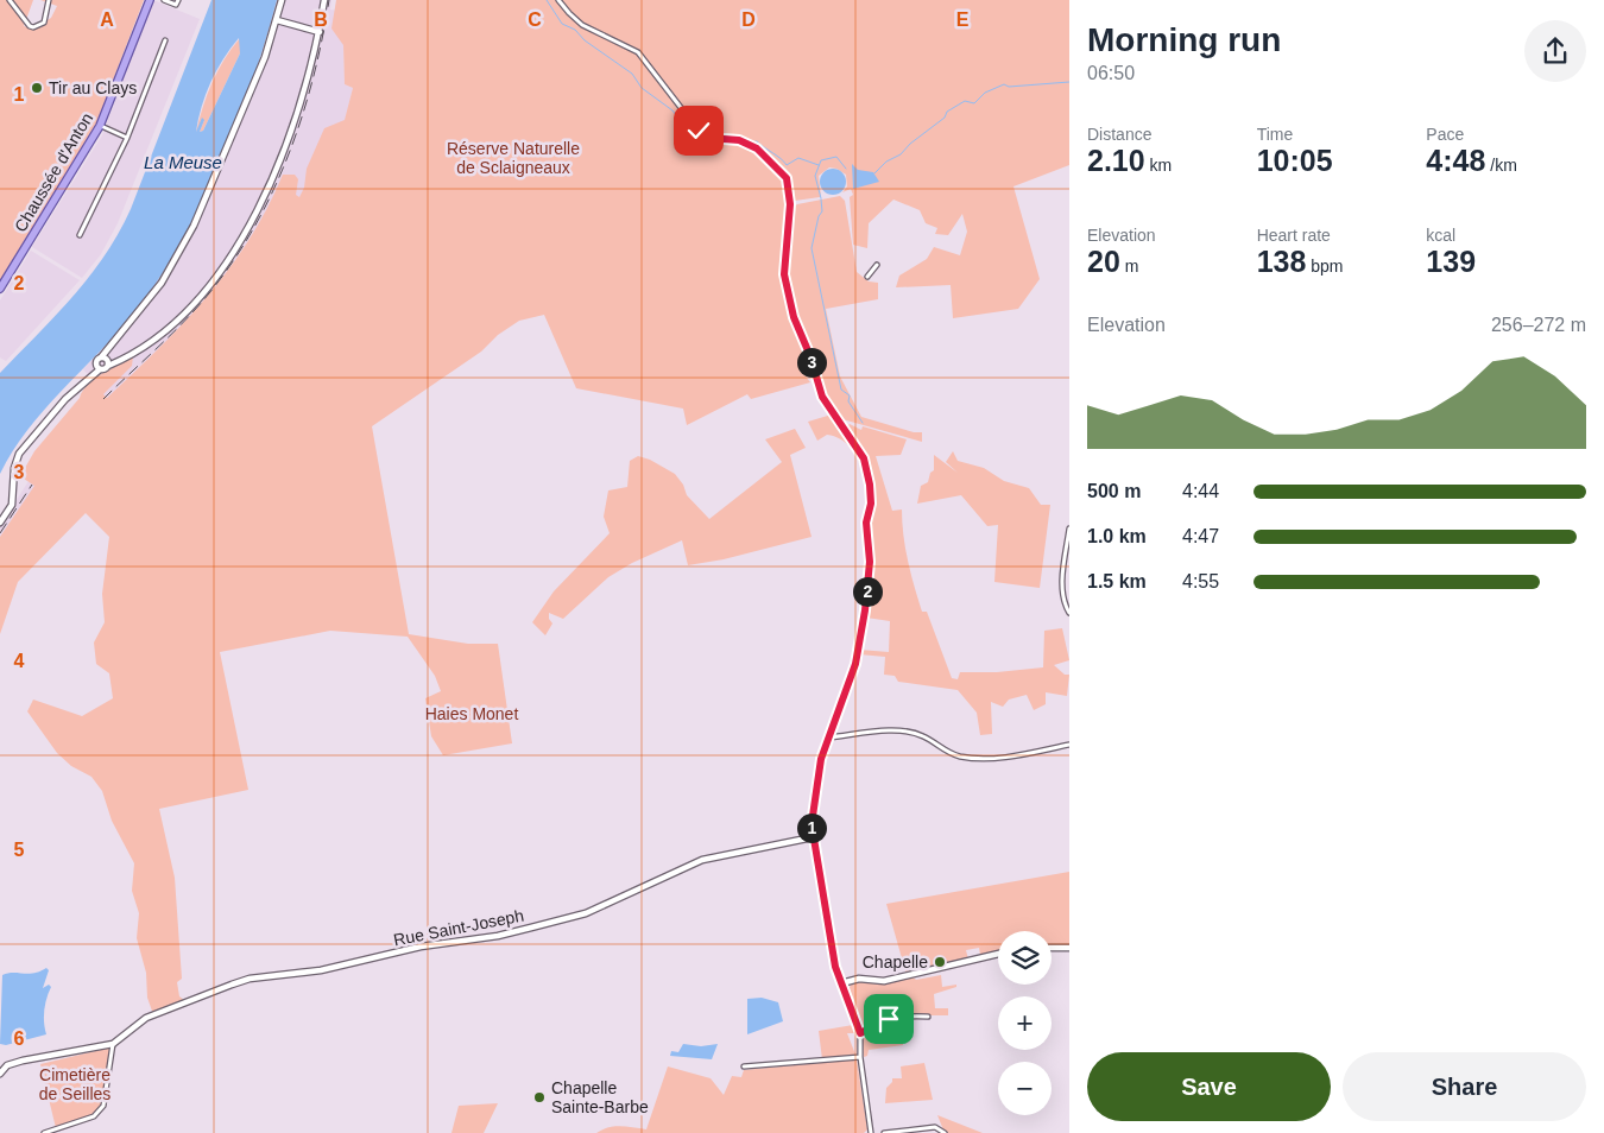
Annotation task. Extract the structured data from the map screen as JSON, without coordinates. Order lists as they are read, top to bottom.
{
  "streets": {
    "main road": ["Chaussée d'Anton"],
    "street": ["Rue Saint-Joseph"]
  },
  "water": ["La Meuse"],
  "parks": ["Réserve Naturelle de Sclaigneaux", "Haies Monet", "Cimetière de Seilles"],
  "places": ["Tir au Clays", "Chapelle", "Chapelle Sainte-Barbe"],
  "page": {
    "heading": ["Morning run", "06:50"],
    "stats": [
      ["Distance", "2.10 km"],
      ["Time", "10:05"],
      ["Pace", "4:48 /km"],
      ["Elevation", "20 m"],
      ["Heart rate", "138 bpm"],
      ["kcal", "139"]
    ],
    "chart": ["Elevation", "256–272 m"],
    "pins": ["3", "2", "1"],
    "list": [
      {
        "name": "500 m",
        "note": "4:44"
      },
      {
        "name": "1.0 km",
        "note": "4:47"
      },
      {
        "name": "1.5 km",
        "note": "4:55"
      }
    ],
    "map_buttons": ["+", "−"],
    "buttons": ["Save", "Share"]
  },
  "grid": {
    "columns": [
      "A",
      "B",
      "C",
      "D",
      "E"
    ],
    "rows": [
      "1",
      "2",
      "3",
      "4",
      "5",
      "6"
    ]
  }
}
